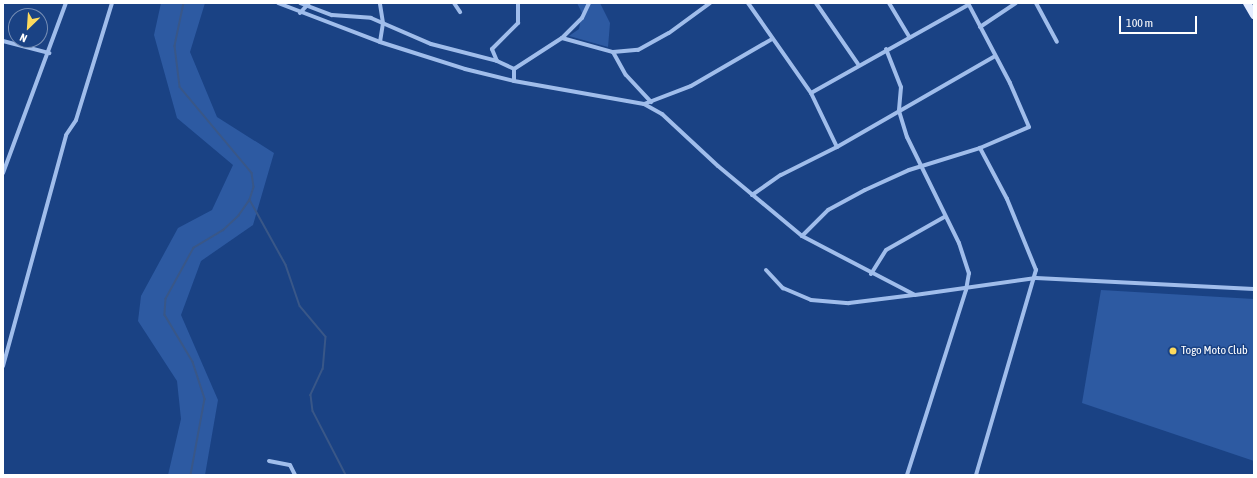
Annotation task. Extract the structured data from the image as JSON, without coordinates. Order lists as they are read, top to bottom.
{
  "places": ["Togo Moto Club"],
  "scale_bar": "100 m",
  "north": "bottom left"
}
